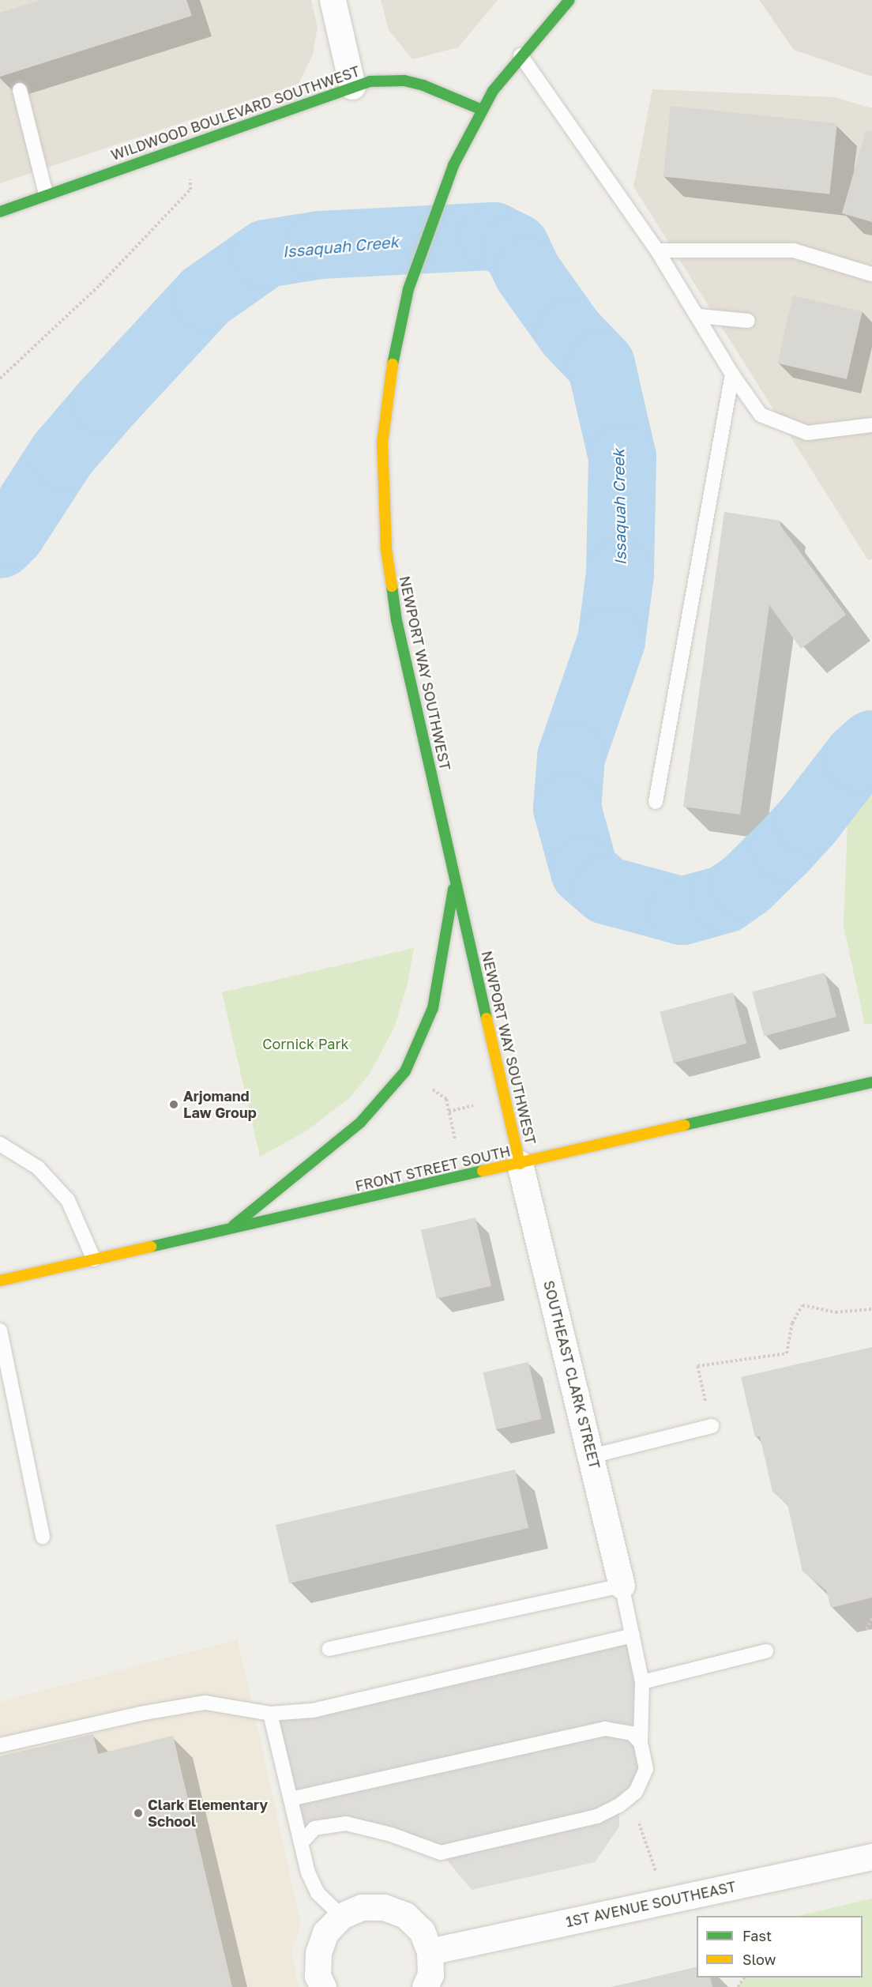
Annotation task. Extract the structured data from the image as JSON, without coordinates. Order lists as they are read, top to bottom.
{
  "streets": {
    "street": [
      "WILDWOOD BOULEVARD SOUTHWEST",
      "NEWPORT WAY SOUTHWEST",
      "FRONT STREET SOUTH",
      "SOUTHEAST CLARK STREET",
      "1ST AVENUE SOUTHEAST"
    ]
  },
  "crossings": [
    ["WILDWOOD BOULEVARD SOUTHWEST", "NEWPORT WAY SOUTHWEST"],
    ["NEWPORT WAY SOUTHWEST", "FRONT STREET SOUTH"],
    ["NEWPORT WAY SOUTHWEST", "SOUTHEAST CLARK STREET"],
    ["FRONT STREET SOUTH", "SOUTHEAST CLARK STREET"]
  ],
  "water": ["Issaquah Creek"],
  "parks": ["Cornick Park"],
  "places": ["Arjomand Law Group", "Clark Elementary School"],
  "legend": ["Fast", "Slow"]
}
